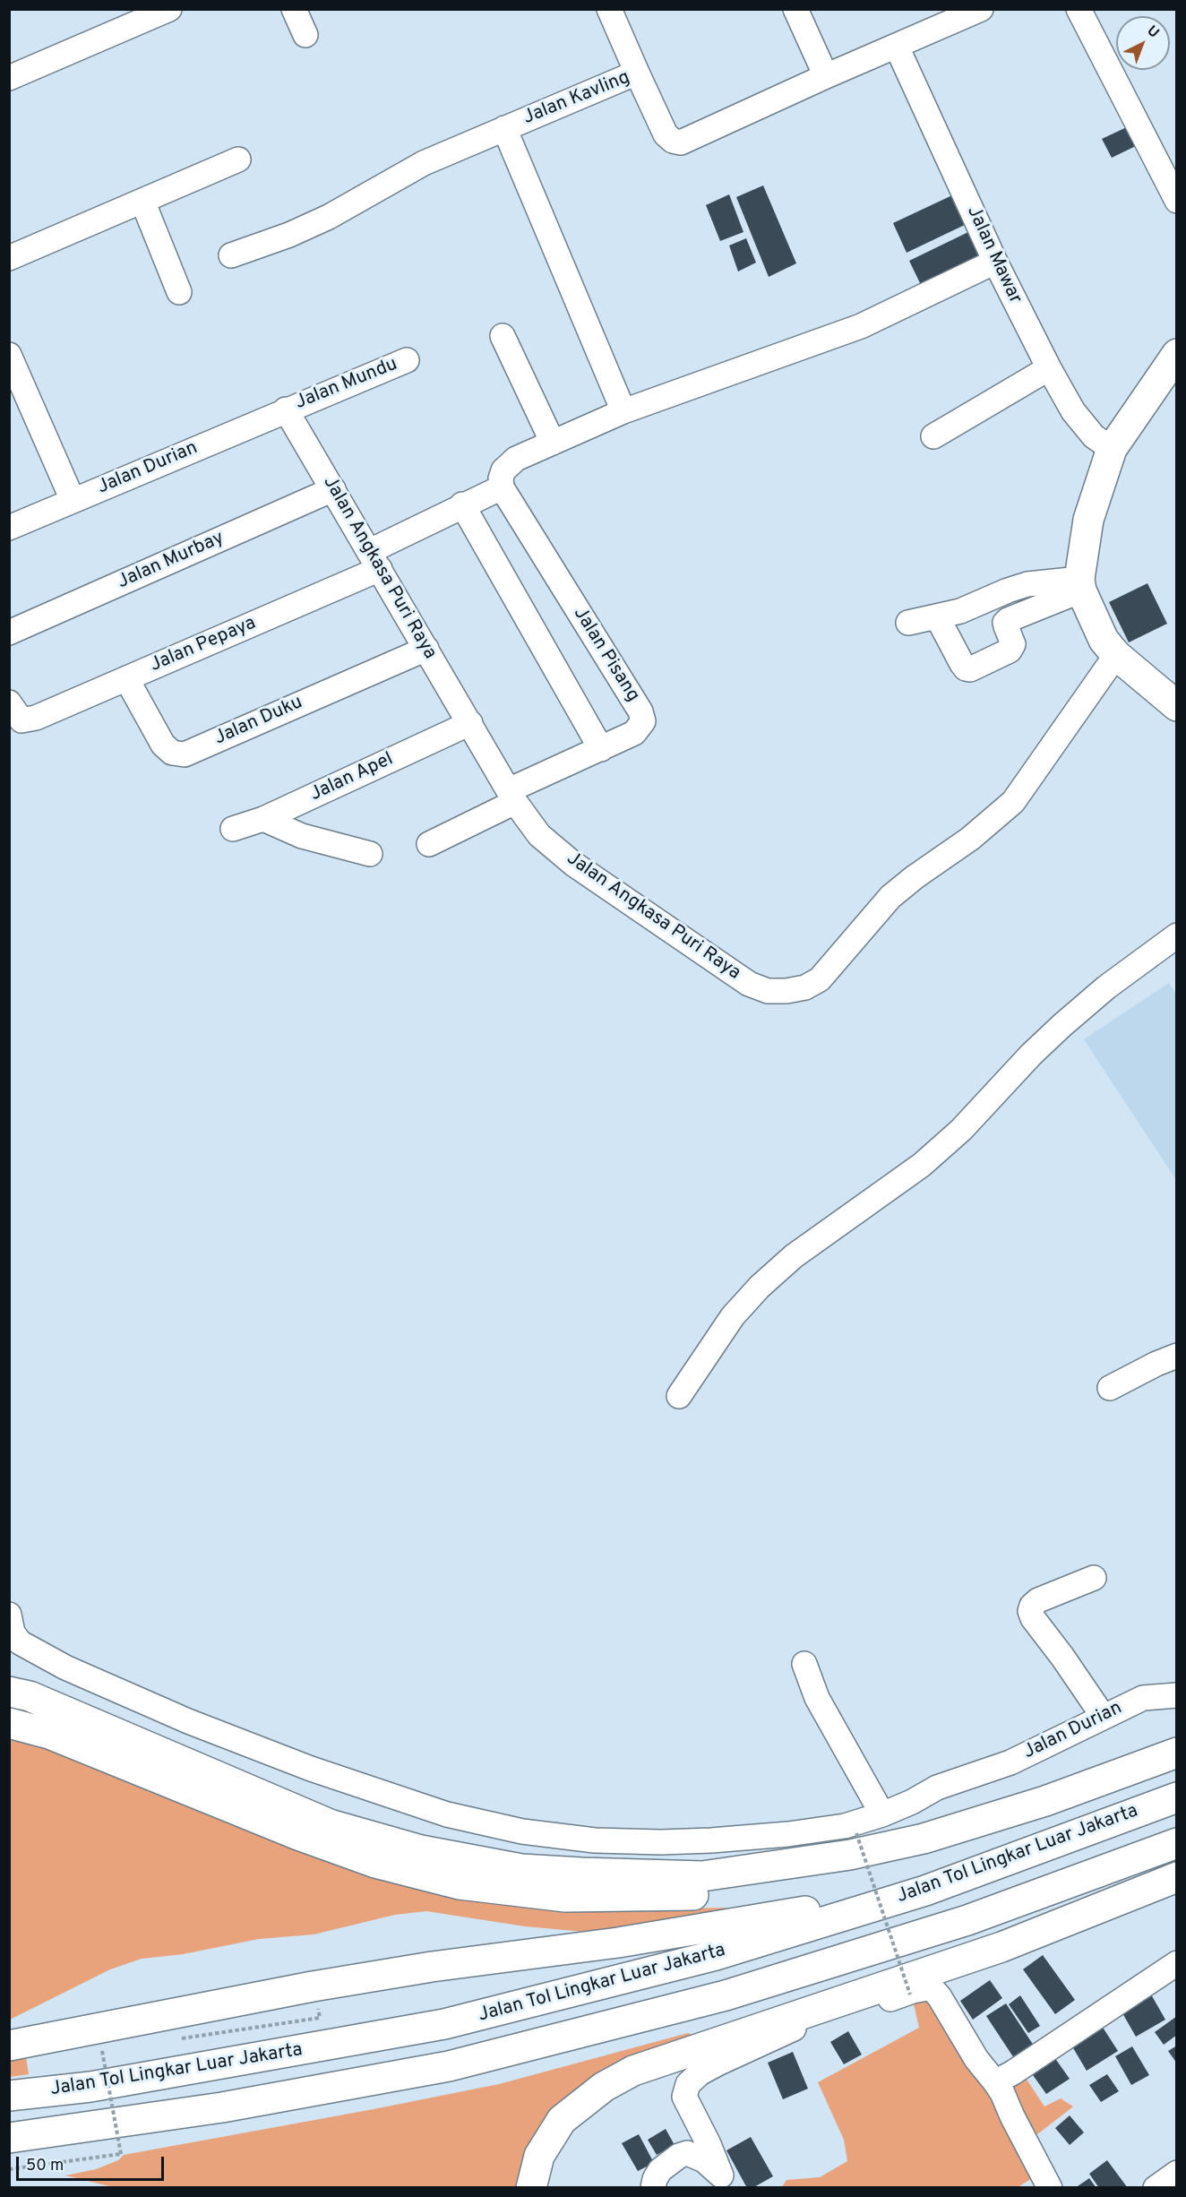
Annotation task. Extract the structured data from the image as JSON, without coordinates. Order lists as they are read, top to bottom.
{
  "streets": {
    "main road": ["Jalan Tol Lingkar Luar Jakarta"],
    "street": [
      "Jalan Kavling",
      "Jalan Mawar",
      "Jalan Mundu",
      "Jalan Durian",
      "Jalan Murbay",
      "Jalan Angkasa Puri Raya",
      "Jalan Pepaya",
      "Jalan Pisang",
      "Jalan Duku",
      "Jalan Apel"
    ]
  },
  "crossings": [
    ["Jalan Kavling", "Jalan Mawar"],
    ["Jalan Mundu", "Jalan Durian"],
    ["Jalan Mundu", "Jalan Angkasa Puri Raya"],
    ["Jalan Durian", "Jalan Angkasa Puri Raya"],
    ["Jalan Murbay", "Jalan Angkasa Puri Raya"],
    ["Jalan Angkasa Puri Raya", "Jalan Pepaya"],
    ["Jalan Angkasa Puri Raya", "Jalan Pisang"],
    ["Jalan Angkasa Puri Raya", "Jalan Duku"],
    ["Jalan Angkasa Puri Raya", "Jalan Apel"],
    ["Jalan Pepaya", "Jalan Pisang"],
    ["Jalan Pepaya", "Jalan Duku"]
  ],
  "scale_bar": "50 m",
  "north": "top right"
}
